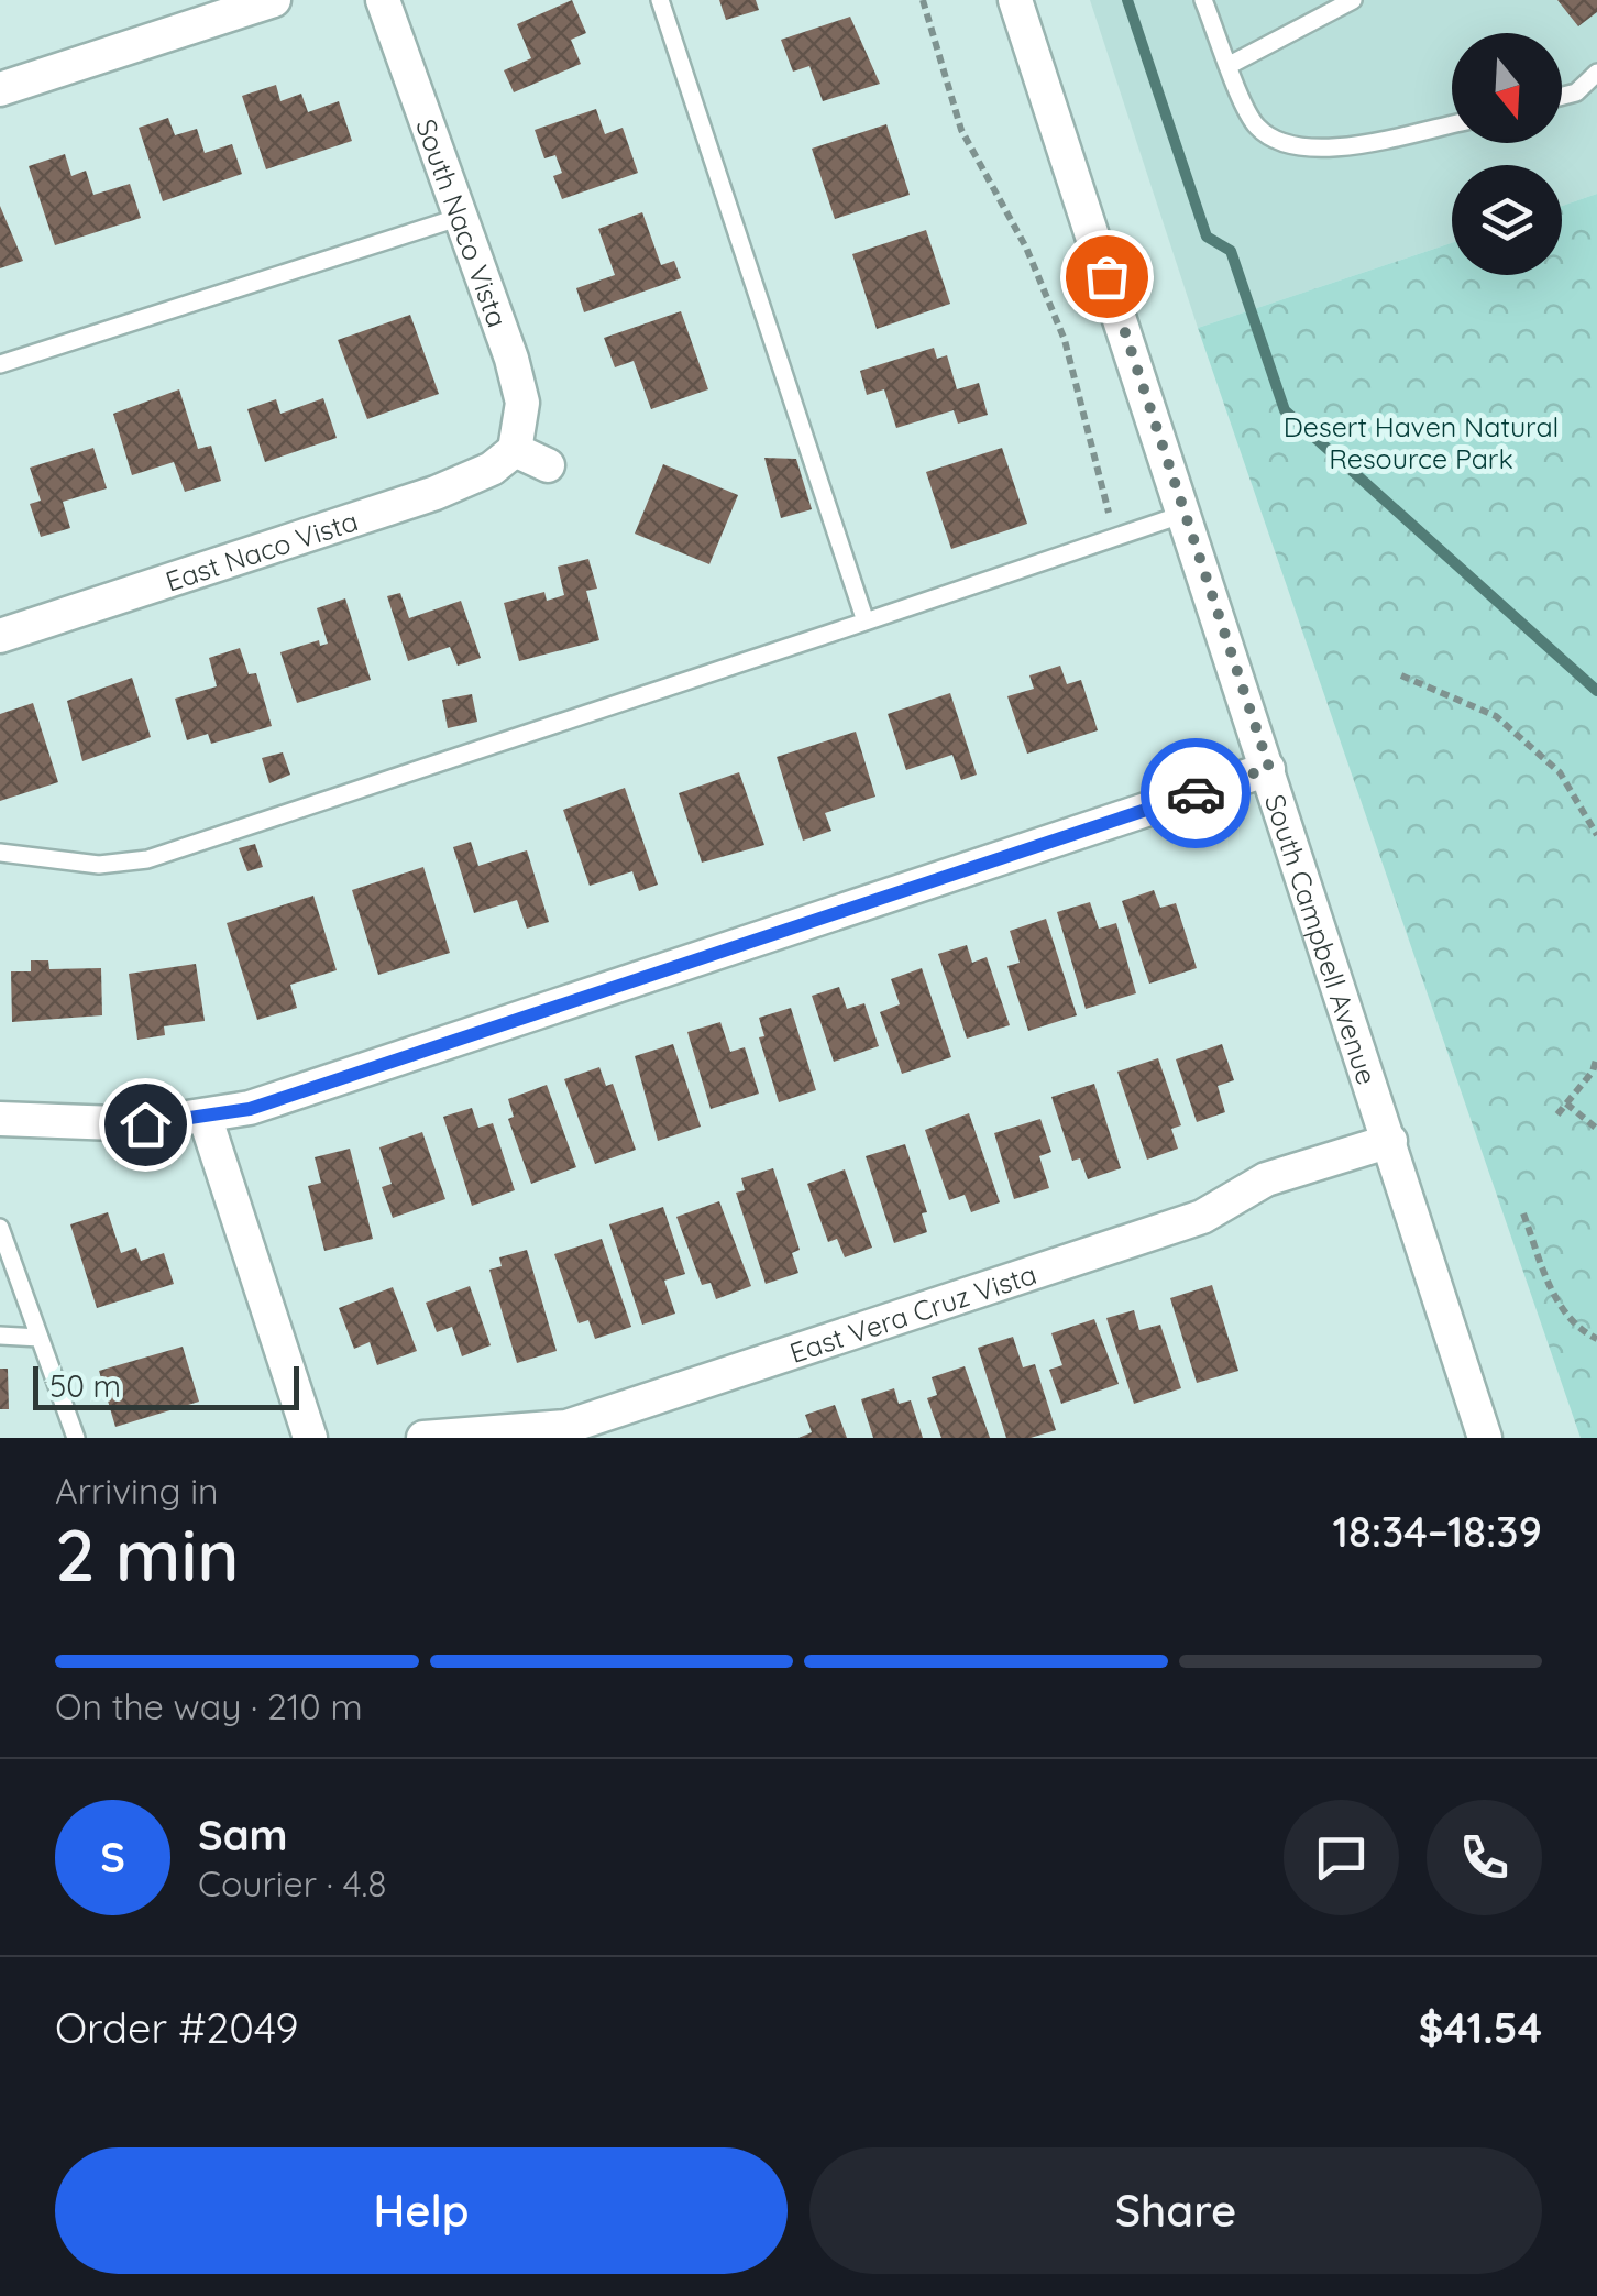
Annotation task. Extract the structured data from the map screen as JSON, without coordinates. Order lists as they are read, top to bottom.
{
  "streets": {
    "street": [
      "South Naco Vista",
      "East Naco Vista",
      "South Campbell Avenue",
      "East Vera Cruz Vista"
    ]
  },
  "crossings": [
    ["South Naco Vista", "East Naco Vista"],
    ["South Campbell Avenue", "East Vera Cruz Vista"]
  ],
  "parks": ["Desert Haven Natural Resource Park"],
  "scale_bar": "50 m",
  "north": "bottom",
  "page": {
    "scale": "50 m",
    "heading": ["2 min", "Arriving in", "18:34–18:39"],
    "panel": [
      "Sam",
      "Courier · 4.8",
      "Order #2049",
      "$41.54"
    ],
    "bar": "On the way · 210 m",
    "round": "S",
    "buttons": ["Help", "Share"]
  }
}
